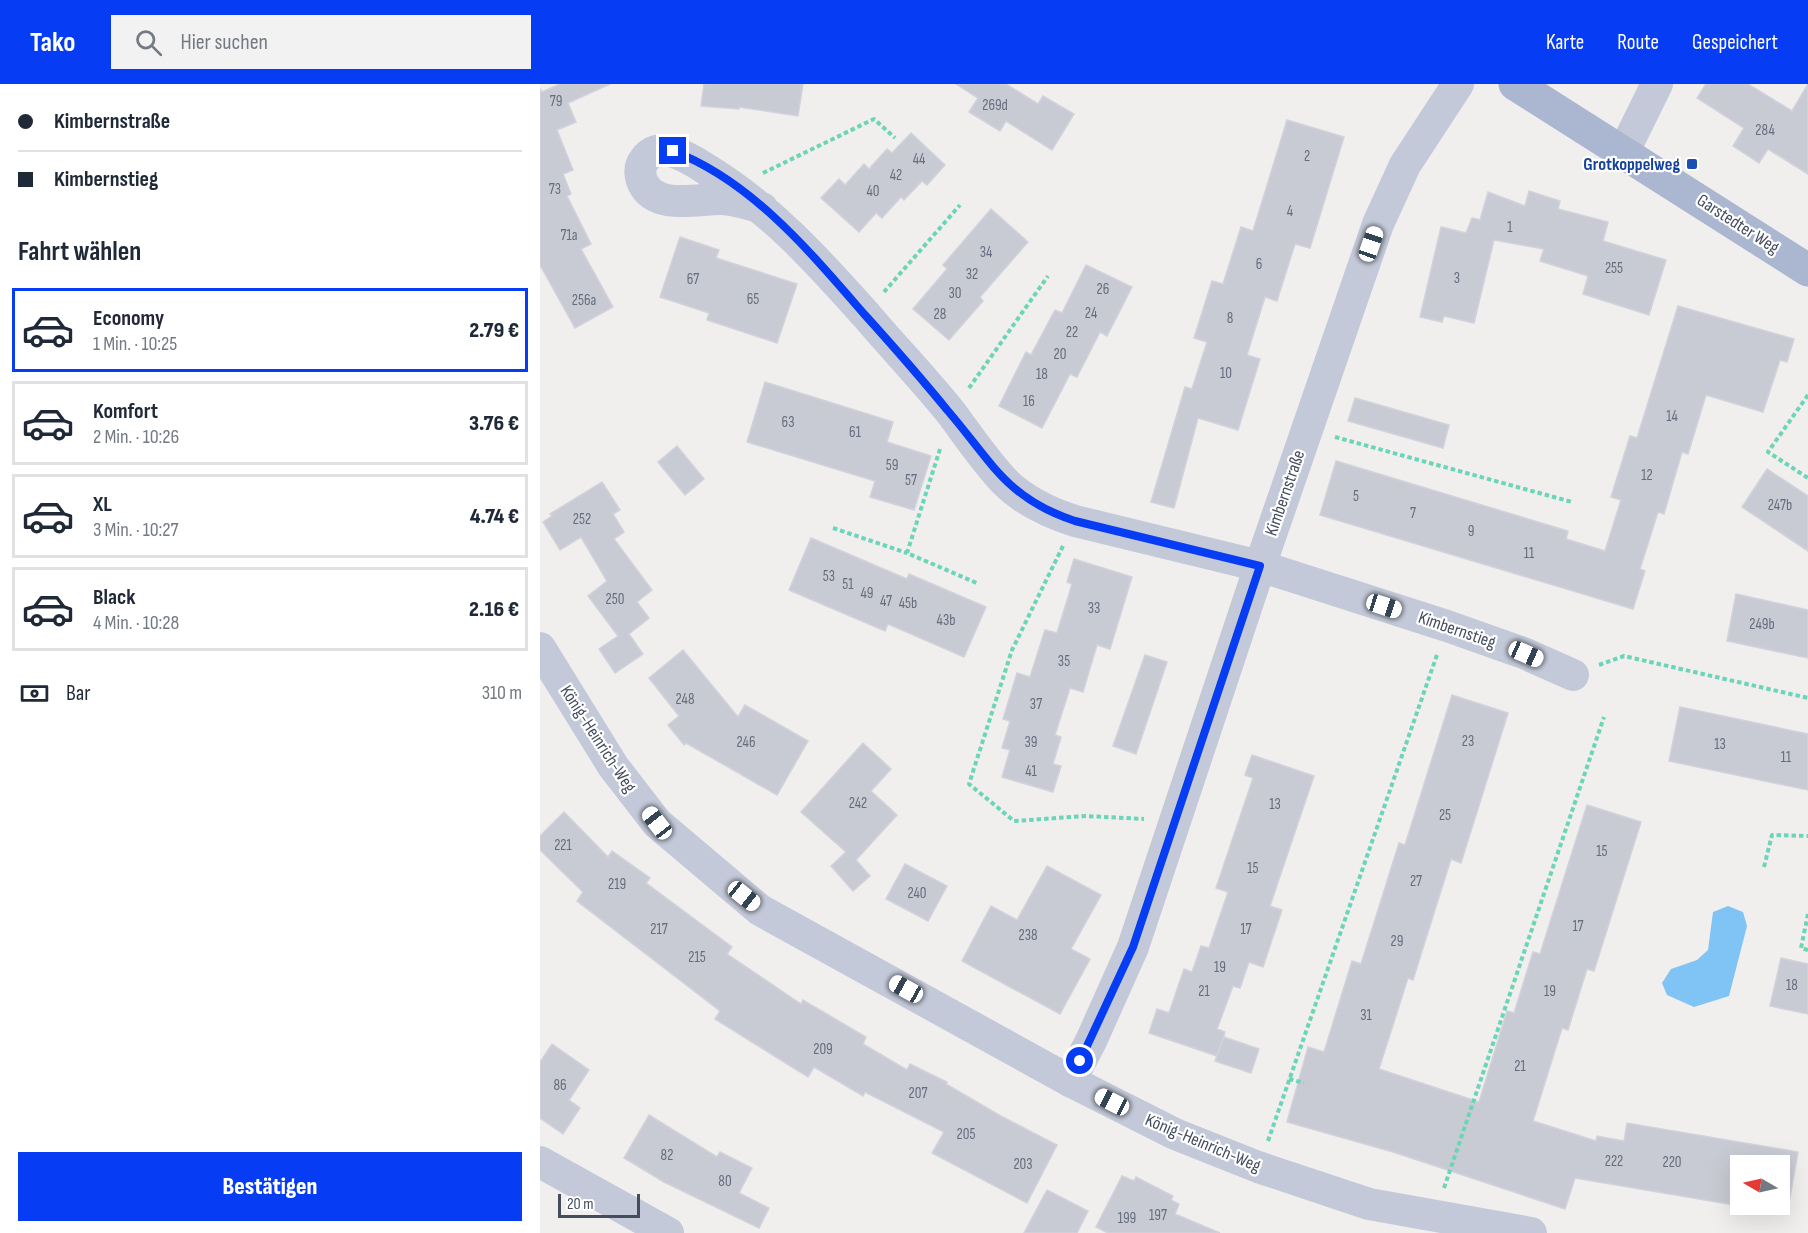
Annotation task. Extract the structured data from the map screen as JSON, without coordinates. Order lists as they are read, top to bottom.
{
  "streets": {
    "main road": ["Garstedter Weg"],
    "street": ["Kimbernstraße", "Kimbernstieg", "König-Heinrich-Weg"]
  },
  "crossings": [
    ["Kimbernstraße", "Kimbernstieg"],
    ["Kimbernstraße", "König-Heinrich-Weg"]
  ],
  "places": {
    "transit": ["Grotkoppelweg"]
  },
  "house_numbers": [
    "79",
    "269d",
    "284",
    "2",
    "44",
    "42",
    "73",
    "40",
    "4",
    "1",
    "71a",
    "34",
    "6",
    "255",
    "32",
    "3",
    "67",
    "26",
    "30",
    "65",
    "256a",
    "24",
    "28",
    "8",
    "22",
    "20",
    "10",
    "18",
    "16",
    "14",
    "63",
    "61",
    "59",
    "12",
    "57",
    "5",
    "247b",
    "7",
    "252",
    "9",
    "11",
    "53",
    "51",
    "49",
    "250",
    "47",
    "45b",
    "33",
    "43b",
    "249b",
    "35",
    "248",
    "37",
    "23",
    "246",
    "39",
    "13",
    "11",
    "41",
    "242",
    "13",
    "25",
    "221",
    "15",
    "15",
    "27",
    "219",
    "240",
    "17",
    "217",
    "17",
    "238",
    "29",
    "215",
    "19",
    "18",
    "21",
    "19",
    "31",
    "209",
    "21",
    "86",
    "207",
    "205",
    "82",
    "222",
    "220",
    "203",
    "80",
    "197",
    "199"
  ],
  "scale_bar": "20 m",
  "north": "left",
  "page": {
    "header": "Tako",
    "search": "Hier suchen",
    "nav": ["Karte", "Route", "Gespeichert"],
    "banner": ["Kimbernstraße", "Kimbernstieg"],
    "heading": "Fahrt wählen",
    "list": [
      {
        "name": "Economy",
        "note": "1 Min. · 10:25",
        "value": "2.79 €"
      },
      {
        "name": "Komfort",
        "note": "2 Min. · 10:26",
        "value": "3.76 €"
      },
      {
        "name": "XL",
        "note": "3 Min. · 10:27",
        "value": "4.74 €"
      },
      {
        "name": "Black",
        "note": "4 Min. · 10:28",
        "value": "2.16 €"
      }
    ],
    "pay": ["Bar", "310 m"],
    "buttons": "Bestätigen",
    "scale": "20 m"
  }
}
